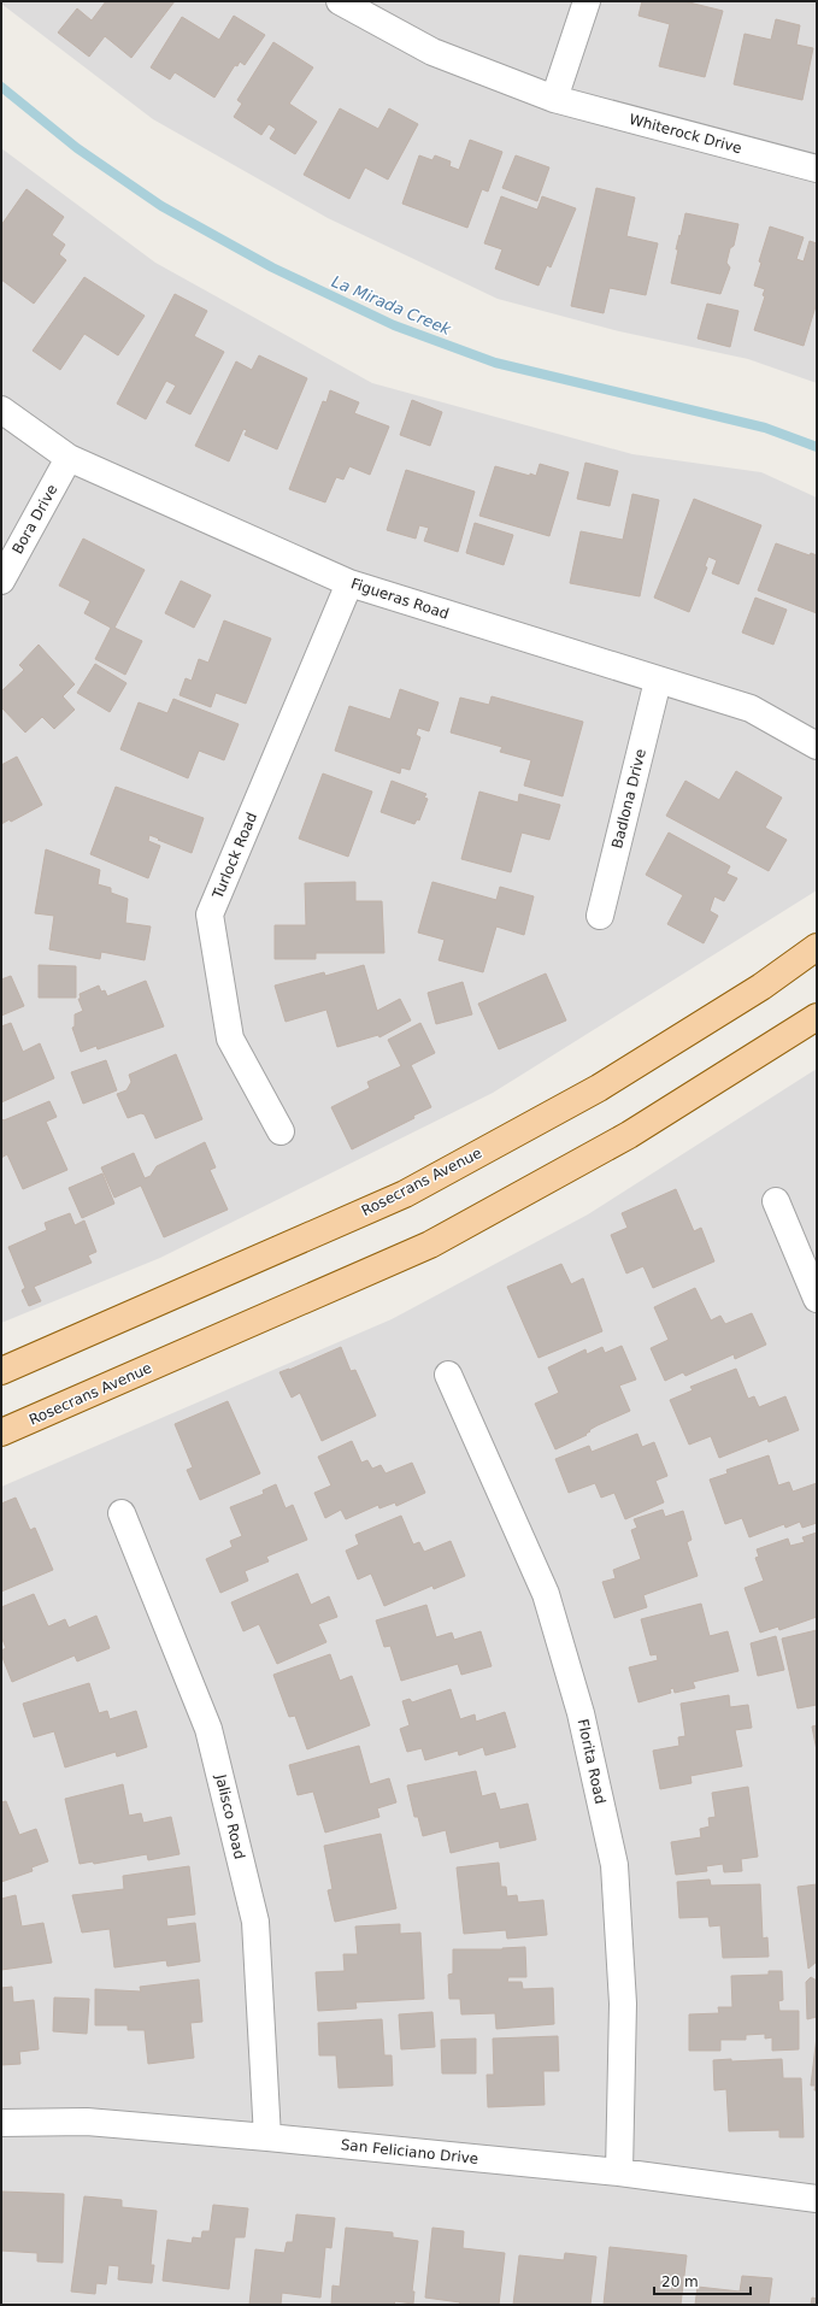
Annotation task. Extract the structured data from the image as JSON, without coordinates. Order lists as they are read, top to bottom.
{
  "streets": {
    "main road": ["Rosecrans Avenue"],
    "street": [
      "Whiterock Drive",
      "Bora Drive",
      "Figueras Road",
      "Badlona Drive",
      "Turlock Road",
      "Florita Road",
      "Jalisco Road",
      "San Feliciano Drive"
    ]
  },
  "crossings": [
    ["Bora Drive", "Figueras Road"],
    ["Figueras Road", "Badlona Drive"],
    ["Figueras Road", "Turlock Road"],
    ["Florita Road", "San Feliciano Drive"],
    ["Jalisco Road", "San Feliciano Drive"]
  ],
  "water": ["La Mirada Creek"],
  "scale_bar": "20 m"
}
